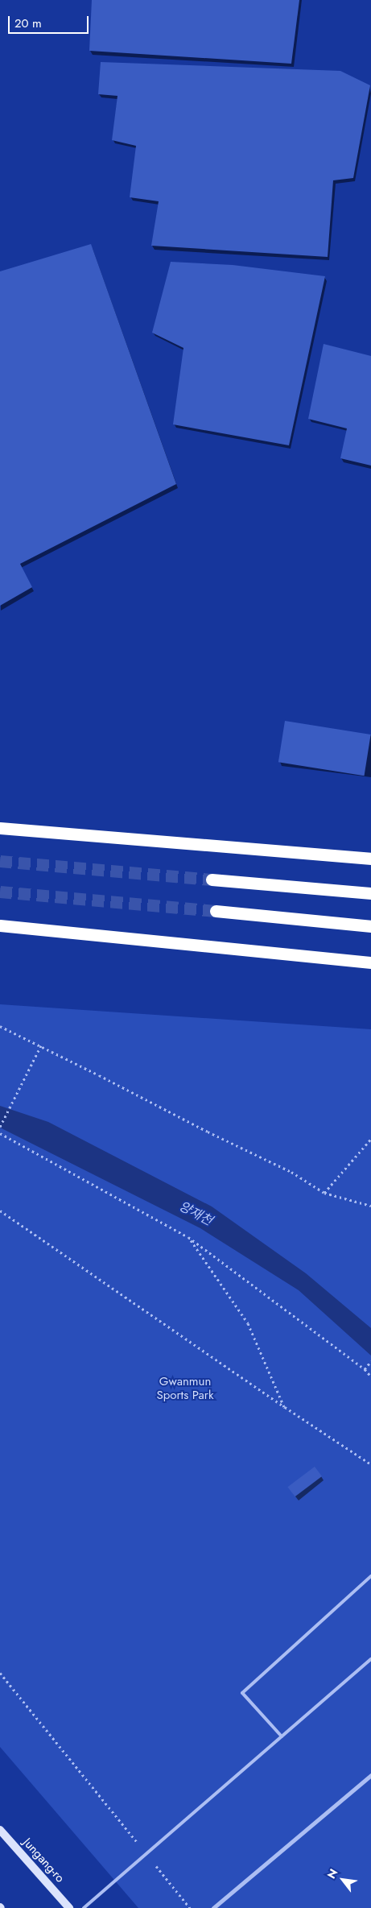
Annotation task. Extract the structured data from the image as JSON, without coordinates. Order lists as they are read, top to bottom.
{
  "streets": {
    "street": ["Jungang-ro"]
  },
  "water": ["양재천"],
  "parks": ["Gwanmun Sports Park"],
  "scale_bar": "20 m",
  "north": "top left"
}
